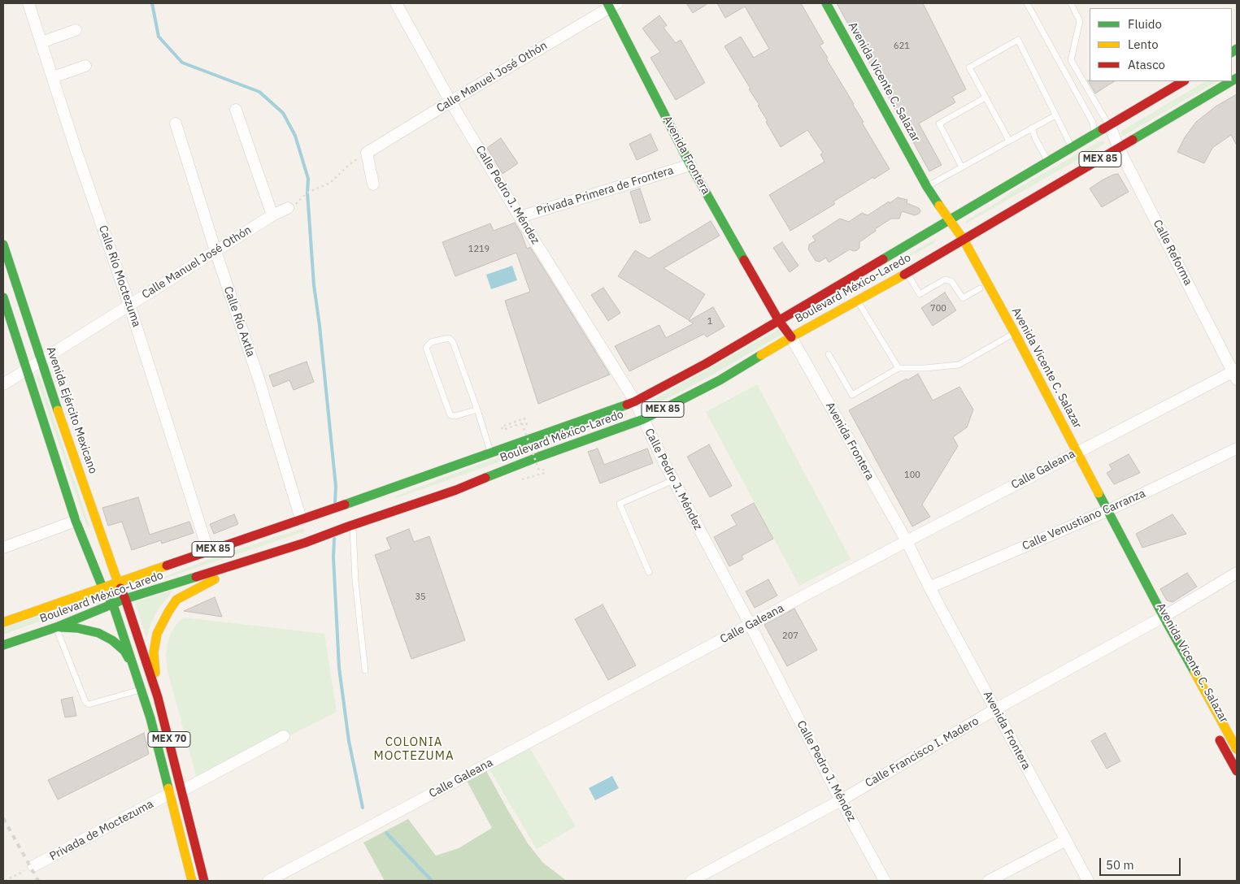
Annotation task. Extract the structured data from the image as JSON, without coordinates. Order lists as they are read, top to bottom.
{
  "streets": {
    "main road": [
      "Avenida Vicente C. Salazar",
      "Avenida Frontera",
      "MEX 85",
      "Boulevard México-Laredo",
      "Avenida Ejército Mexicano",
      "MEX 70"
    ],
    "street": [
      "Calle Manuel José Othón",
      "Privada Primera de Frontera",
      "Calle Pedro J. Méndez",
      "Calle Reforma",
      "Calle Río Moctezuma",
      "Calle Río Axtla",
      "Calle Galeana",
      "Calle Venustiano Carranza",
      "Calle Francisco I. Madero",
      "Privada de Moctezuma"
    ]
  },
  "crossings": [
    ["Calle Manuel José Othón", "Avenida Frontera"],
    ["Calle Manuel José Othón", "Calle Pedro J. Méndez"],
    ["Calle Manuel José Othón", "Calle Río Moctezuma"],
    ["Calle Manuel José Othón", "Calle Río Axtla"],
    ["Calle Manuel José Othón", "Avenida Ejército Mexicano"],
    ["Avenida Vicente C. Salazar", "Boulevard México-Laredo"],
    ["Avenida Vicente C. Salazar", "Calle Galeana"],
    ["Avenida Vicente C. Salazar", "Calle Venustiano Carranza"],
    ["Avenida Vicente C. Salazar", "Calle Francisco I. Madero"],
    ["Avenida Frontera", "Privada Primera de Frontera"],
    ["Avenida Frontera", "Boulevard México-Laredo"],
    ["Avenida Frontera", "Calle Galeana"],
    ["Avenida Frontera", "Calle Venustiano Carranza"],
    ["Avenida Frontera", "Calle Francisco I. Madero"],
    ["Privada Primera de Frontera", "Calle Pedro J. Méndez"],
    ["Calle Pedro J. Méndez", "Boulevard México-Laredo"],
    ["Calle Pedro J. Méndez", "Calle Galeana"],
    ["Calle Pedro J. Méndez", "Calle Francisco I. Madero"],
    ["Calle Reforma", "Boulevard México-Laredo"],
    ["Calle Reforma", "Calle Galeana"],
    ["Calle Río Moctezuma", "Boulevard México-Laredo"],
    ["Boulevard México-Laredo", "Calle Río Axtla"],
    ["Boulevard México-Laredo", "Avenida Ejército Mexicano"],
    ["Boulevard México-Laredo", "MEX 70"],
    ["Avenida Ejército Mexicano", "MEX 70"],
    ["MEX 70", "Privada de Moctezuma"]
  ],
  "districts": ["COLONIA MOCTEZUMA"],
  "house_numbers": [
    "621",
    "1219",
    "700",
    "1",
    "100",
    "35",
    "207"
  ],
  "legend": ["Fluido", "Lento", "Atasco"],
  "scale_bar": "50 m"
}
